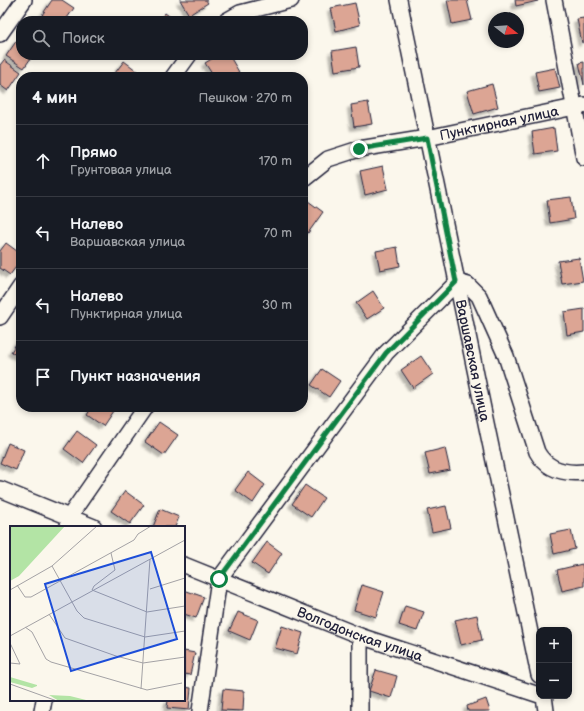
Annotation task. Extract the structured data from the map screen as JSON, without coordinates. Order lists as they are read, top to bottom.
{
  "streets": {
    "street": ["Пунктирная улица", "Варшавская улица", "Волгодонская улица"]
  },
  "crossings": [
    ["Пунктирная улица", "Варшавская улица"]
  ],
  "north": "right",
  "page": {
    "search": "Поиск",
    "heading": ["4 мин", "Пешком · 270 m"],
    "list": [
      ["Прямо", "Грунтовая улица", "170 m"],
      ["Налево", "Варшавская улица", "70 m"],
      ["Налево", "Пунктирная улица", "30 m"],
      "Пункт назначения"
    ],
    "map_buttons": ["+", "−"]
  }
}
